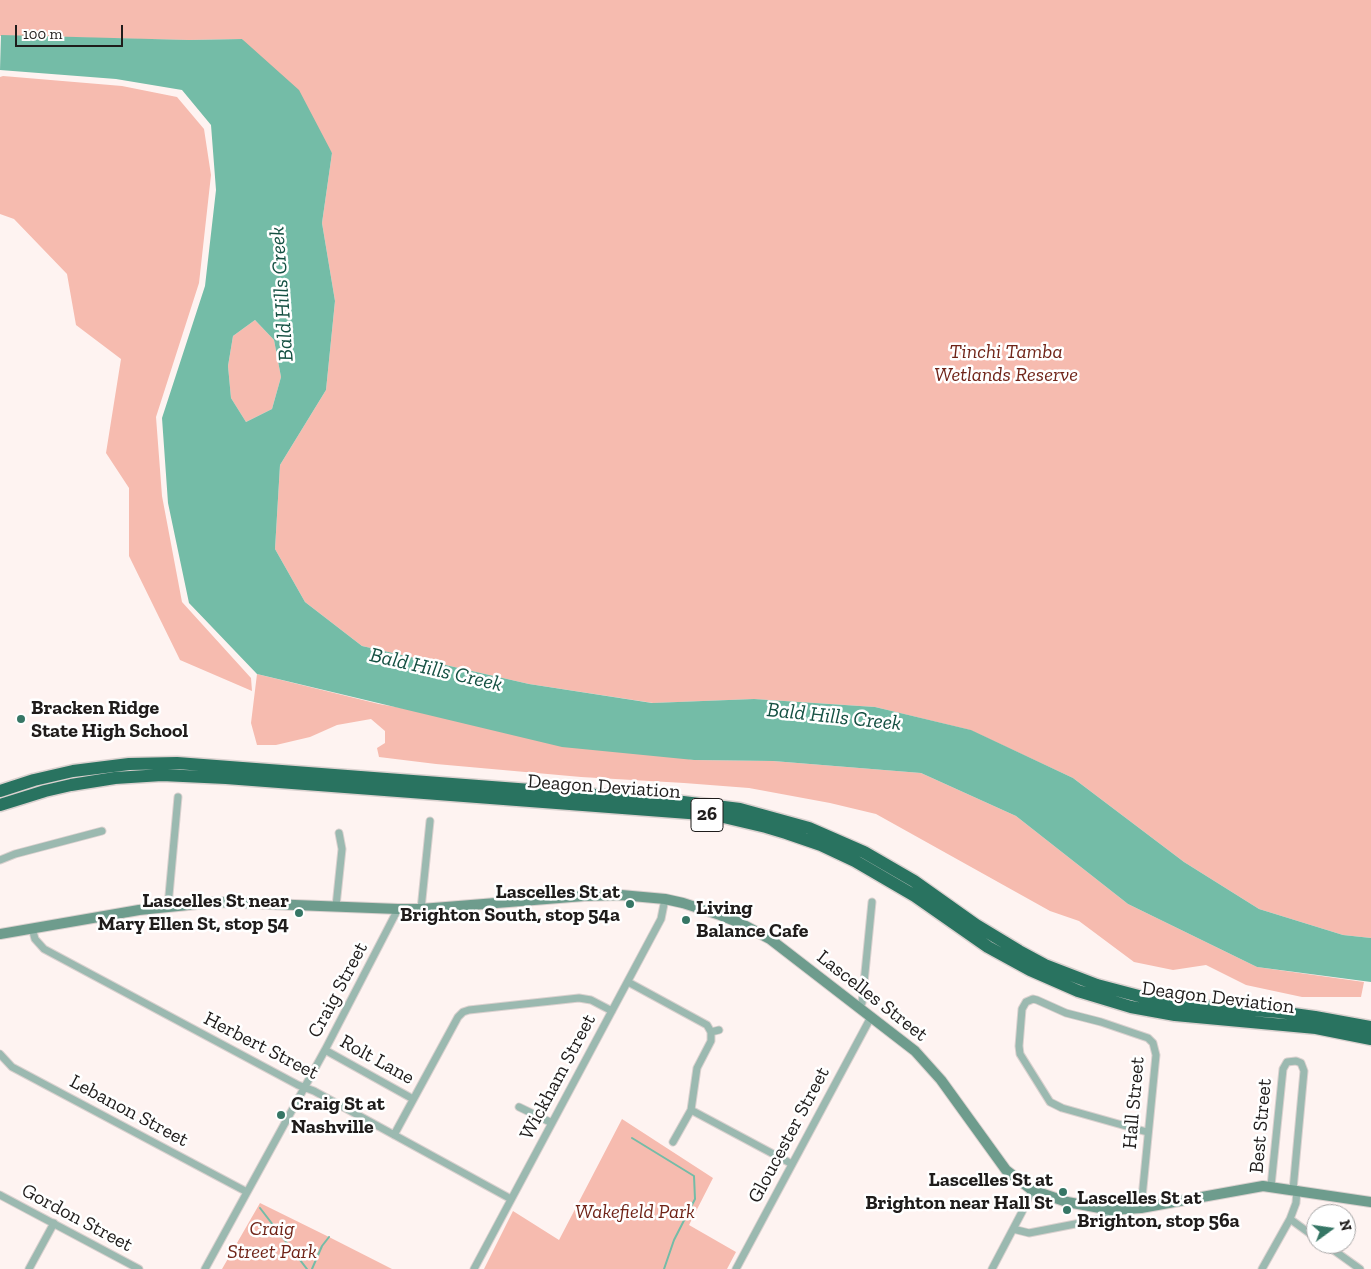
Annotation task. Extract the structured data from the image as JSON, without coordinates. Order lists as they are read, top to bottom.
{
  "streets": {
    "highway": ["Deagon Deviation", "26"],
    "street": [
      "Craig Street",
      "Lascelles Street",
      "Herbert Street",
      "Rolt Lane",
      "Wickham Street",
      "Hall Street",
      "Lebanon Street",
      "Best Street",
      "Gloucester Street",
      "Gordon Street"
    ]
  },
  "crossings": [
    ["Craig Street", "Lascelles Street"],
    ["Craig Street", "Herbert Street"],
    ["Craig Street", "Rolt Lane"],
    ["Craig Street", "Lebanon Street"],
    ["Lascelles Street", "Herbert Street"],
    ["Lascelles Street", "Wickham Street"],
    ["Lascelles Street", "Hall Street"],
    ["Lascelles Street", "Best Street"],
    ["Lascelles Street", "Gloucester Street"],
    ["Herbert Street", "Wickham Street"]
  ],
  "water": ["Bald Hills Creek"],
  "parks": ["Tinchi Tamba Wetlands Reserve", "Wakefield Park", "Craig Street Park"],
  "places": [
    "Bracken Ridge State High School",
    "Lascelles St at Brighton South, stop 54a",
    "Lascelles St near Mary Ellen St, stop 54",
    "Living Balance Cafe",
    "Craig St at Nashville",
    "Lascelles St at Brighton near Hall St",
    "Lascelles St at Brighton, stop 56a"
  ],
  "scale_bar": "100 m",
  "north": "right"
}
